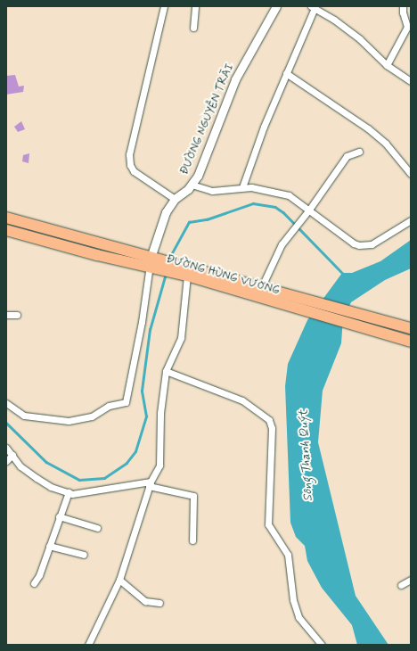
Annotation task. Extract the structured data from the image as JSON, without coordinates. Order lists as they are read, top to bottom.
{
  "streets": {
    "highway": ["ĐƯỜNG HÙNG VƯƠNG"],
    "street": ["ĐƯỜNG NGUYỄN TRÃI"]
  },
  "crossings": [
    ["ĐƯỜNG NGUYỄN TRÃI", "ĐƯỜNG HÙNG VƯƠNG"]
  ],
  "water": ["Sông Thanh Quýt"]
}
